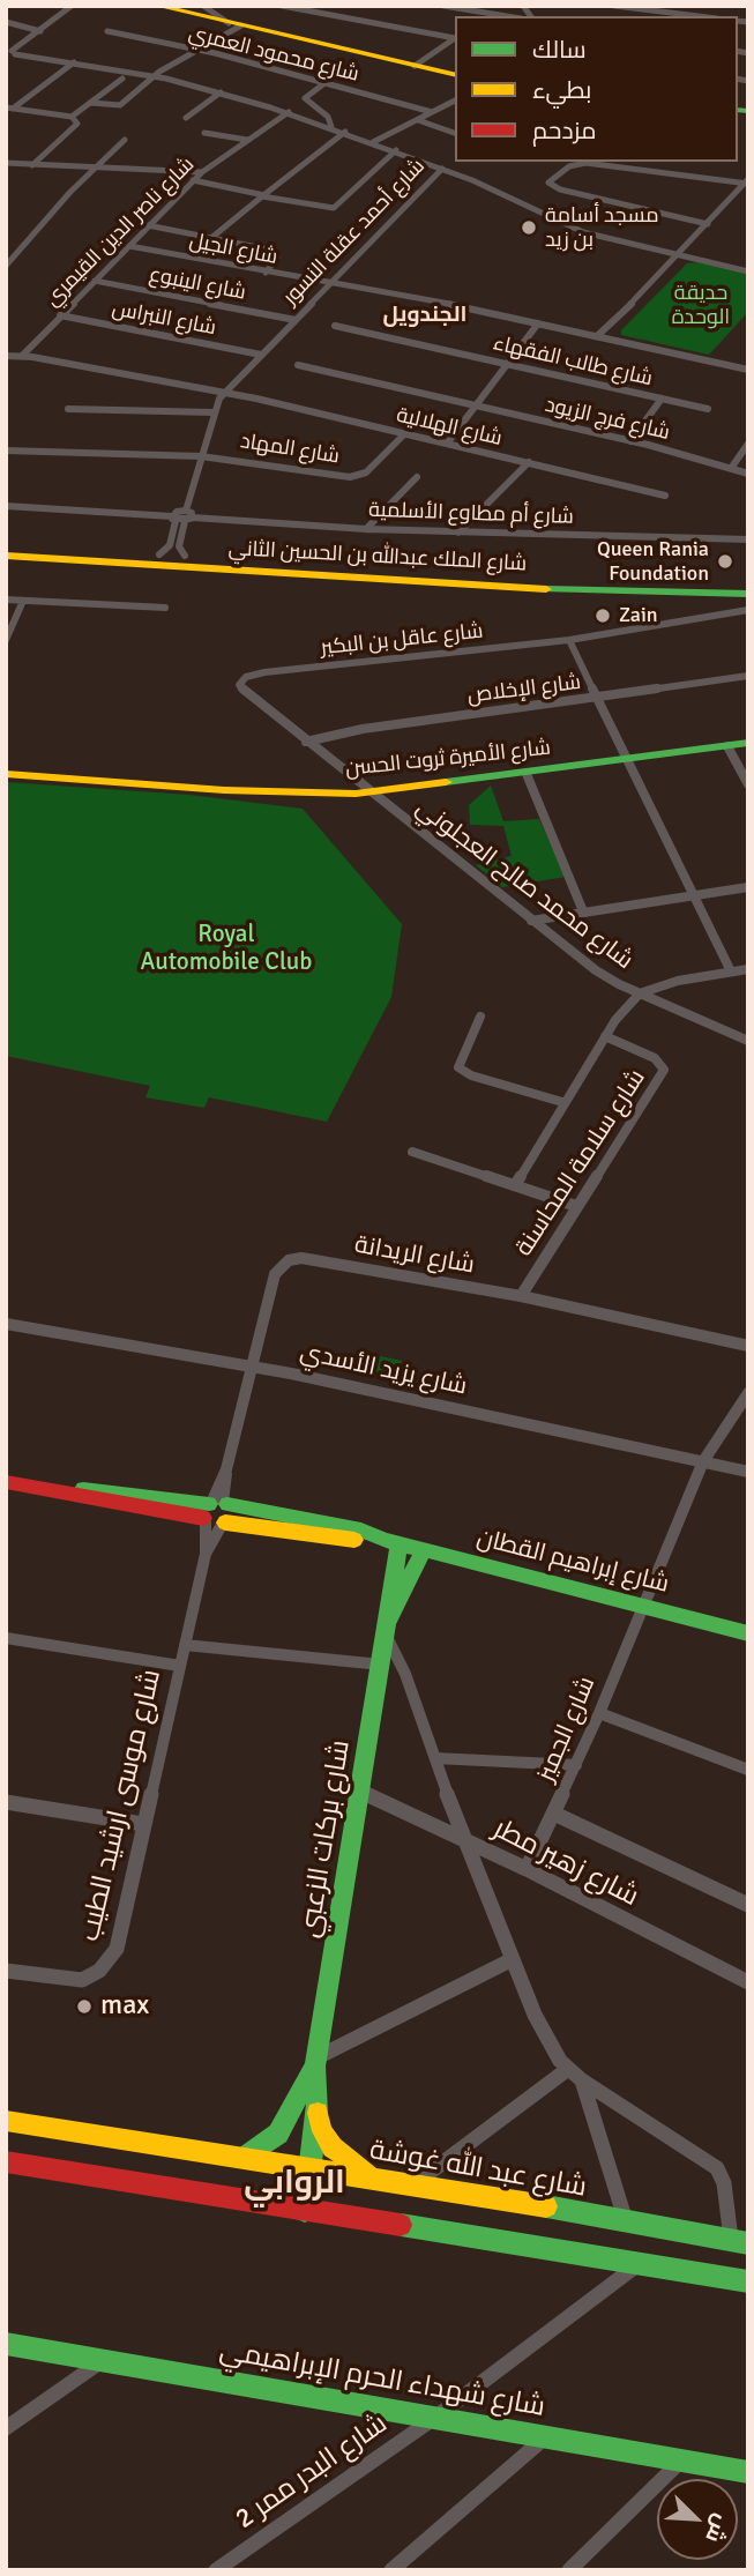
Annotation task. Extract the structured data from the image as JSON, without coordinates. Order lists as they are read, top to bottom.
{
  "streets": {
    "main road": [
      "شارع الملك عبدالله بن الحسين الثاني",
      "شارع الأميرة ثروت الحسن",
      "شارع إبراهيم القطان",
      "شارع بركات الزعبي",
      "شارع عبد الله غوشة",
      "شارع شهداء الحرم الإبراهيمي"
    ],
    "street": [
      "شارع محمود العمري",
      "شارع ناصر الدين القيمري",
      "شارع أحمد عقلة النسور",
      "شارع الجيل",
      "شارع الينبوع",
      "شارع النبراس",
      "شارع طالب الفقهاء",
      "شارع فرج الزيود",
      "شارع الهلالية",
      "شارع المهاد",
      "شارع أم مطاوع الأسلمية",
      "شارع عاقل بن البكير",
      "شارع الإخلاص",
      "شارع محمد صالح العجلوني",
      "شارع سلامة المحاسنة",
      "شارع الريدانة",
      "شارع يزيد الأسدي",
      "شارع الجميز",
      "شارع موسى ارشيد الطيب",
      "شارع زهير مطر",
      "شارع البدر ممر 2"
    ]
  },
  "crossings": [
    ["شارع ناصر الدين القيمري", "شارع أحمد عقلة النسور"],
    ["شارع ناصر الدين القيمري", "شارع الجيل"],
    ["شارع ناصر الدين القيمري", "شارع الينبوع"],
    ["شارع ناصر الدين القيمري", "شارع النبراس"],
    ["شارع ناصر الدين القيمري", "شارع الهلالية"],
    ["شارع أحمد عقلة النسور", "شارع الجيل"],
    ["شارع أحمد عقلة النسور", "شارع الينبوع"],
    ["شارع أحمد عقلة النسور", "شارع النبراس"],
    ["شارع أحمد عقلة النسور", "شارع الهلالية"],
    ["شارع أحمد عقلة النسور", "شارع المهاد"],
    ["شارع أحمد عقلة النسور", "شارع أم مطاوع الأسلمية"],
    ["شارع أحمد عقلة النسور", "شارع الملك عبدالله بن الحسين الثاني"],
    ["شارع الهلالية", "شارع المهاد"],
    ["شارع عاقل بن البكير", "شارع محمد صالح العجلوني"],
    ["شارع الإخلاص", "شارع محمد صالح العجلوني"],
    ["شارع الأميرة ثروت الحسن", "شارع محمد صالح العجلوني"],
    ["شارع سلامة المحاسنة", "شارع الريدانة"],
    ["شارع الريدانة", "شارع يزيد الأسدي"],
    ["شارع الريدانة", "شارع إبراهيم القطان"],
    ["شارع الريدانة", "شارع موسى ارشيد الطيب"],
    ["شارع يزيد الأسدي", "شارع الجميز"],
    ["شارع إبراهيم القطان", "شارع الجميز"],
    ["شارع إبراهيم القطان", "شارع موسى ارشيد الطيب"],
    ["شارع إبراهيم القطان", "شارع بركات الزعبي"],
    ["شارع الجميز", "شارع زهير مطر"],
    ["شارع بركات الزعبي", "شارع زهير مطر"],
    ["شارع بركات الزعبي", "شارع عبد الله غوشة"],
    ["شارع شهداء الحرم الإبراهيمي", "شارع البدر ممر 2"]
  ],
  "districts": ["الجندويل", "الروابي"],
  "parks": ["حديقة الوحدة", "Royal Automobile Club"],
  "places": [
    "مسجد أسامة بن زيد",
    "Queen Rania Foundation",
    "Zain",
    "max"
  ],
  "legend": ["سالك", "بطيء", "مزدحم"],
  "north": "bottom right"
}
